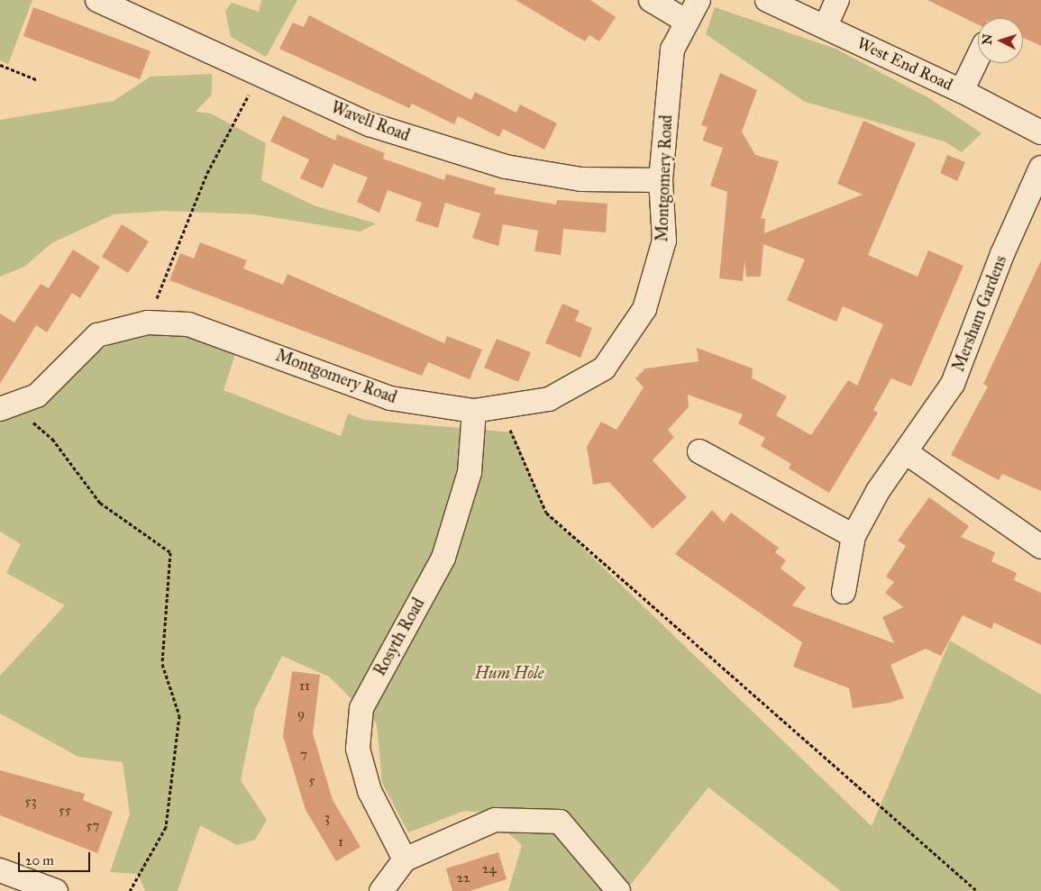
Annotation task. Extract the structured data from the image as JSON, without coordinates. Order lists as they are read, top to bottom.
{
  "streets": {
    "street": [
      "West End Road",
      "Wavell Road",
      "Montgomery Road",
      "Mersham Gardens",
      "Rosyth Road"
    ]
  },
  "crossings": [
    ["Wavell Road", "Montgomery Road"],
    ["Montgomery Road", "Rosyth Road"]
  ],
  "parks": ["Hum Hole"],
  "house_numbers": [
    "11",
    "9",
    "7",
    "5",
    "53",
    "55",
    "3",
    "57",
    "1",
    "24",
    "22"
  ],
  "scale_bar": "20 m",
  "north": "left"
}
